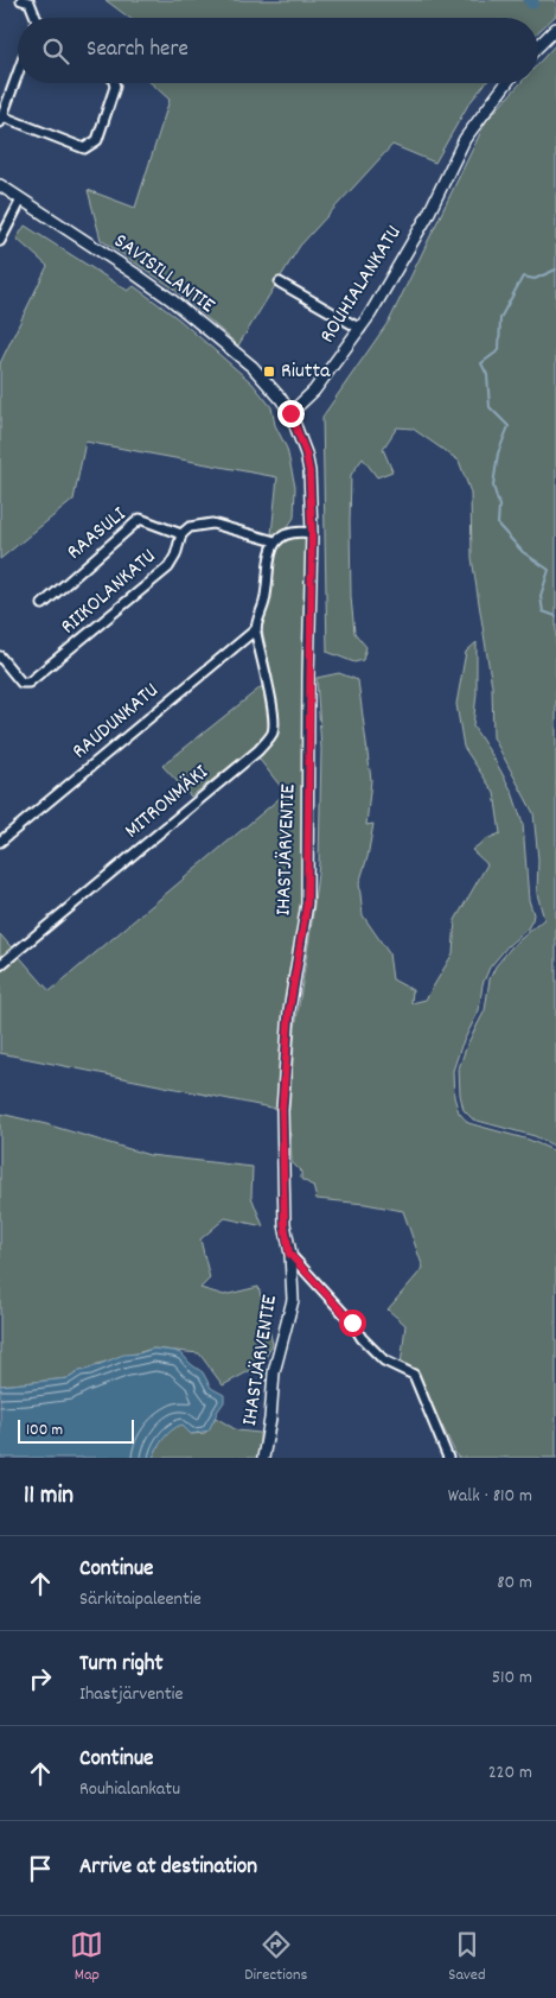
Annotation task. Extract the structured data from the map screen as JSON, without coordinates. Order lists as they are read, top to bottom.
{
  "streets": {
    "street": [
      "SAVISILLANTIE",
      "ROUHIALANKATU",
      "RAASULI",
      "RIIKOLANKATU",
      "RAUDUNKATU",
      "MITRONMÄKI",
      "IHASTJÄRVENTIE"
    ]
  },
  "crossings": [
    ["SAVISILLANTIE", "ROUHIALANKATU"],
    ["RAASULI", "RIIKOLANKATU"],
    ["RAUDUNKATU", "MITRONMÄKI"]
  ],
  "places": {
    "transit": ["Riutta"]
  },
  "scale_bar": "100 m",
  "page": {
    "search": "Search here",
    "scale": "100 m",
    "heading": ["11 min", "Walk · 810 m"],
    "list": [
      ["Continue", "Särkitaipaleentie", "80 m"],
      ["Turn right", "Ihastjärventie", "510 m"],
      ["Continue", "Rouhialankatu", "220 m"],
      "Arrive at destination"
    ],
    "nav": ["Map", "Directions", "Saved"]
  }
}
